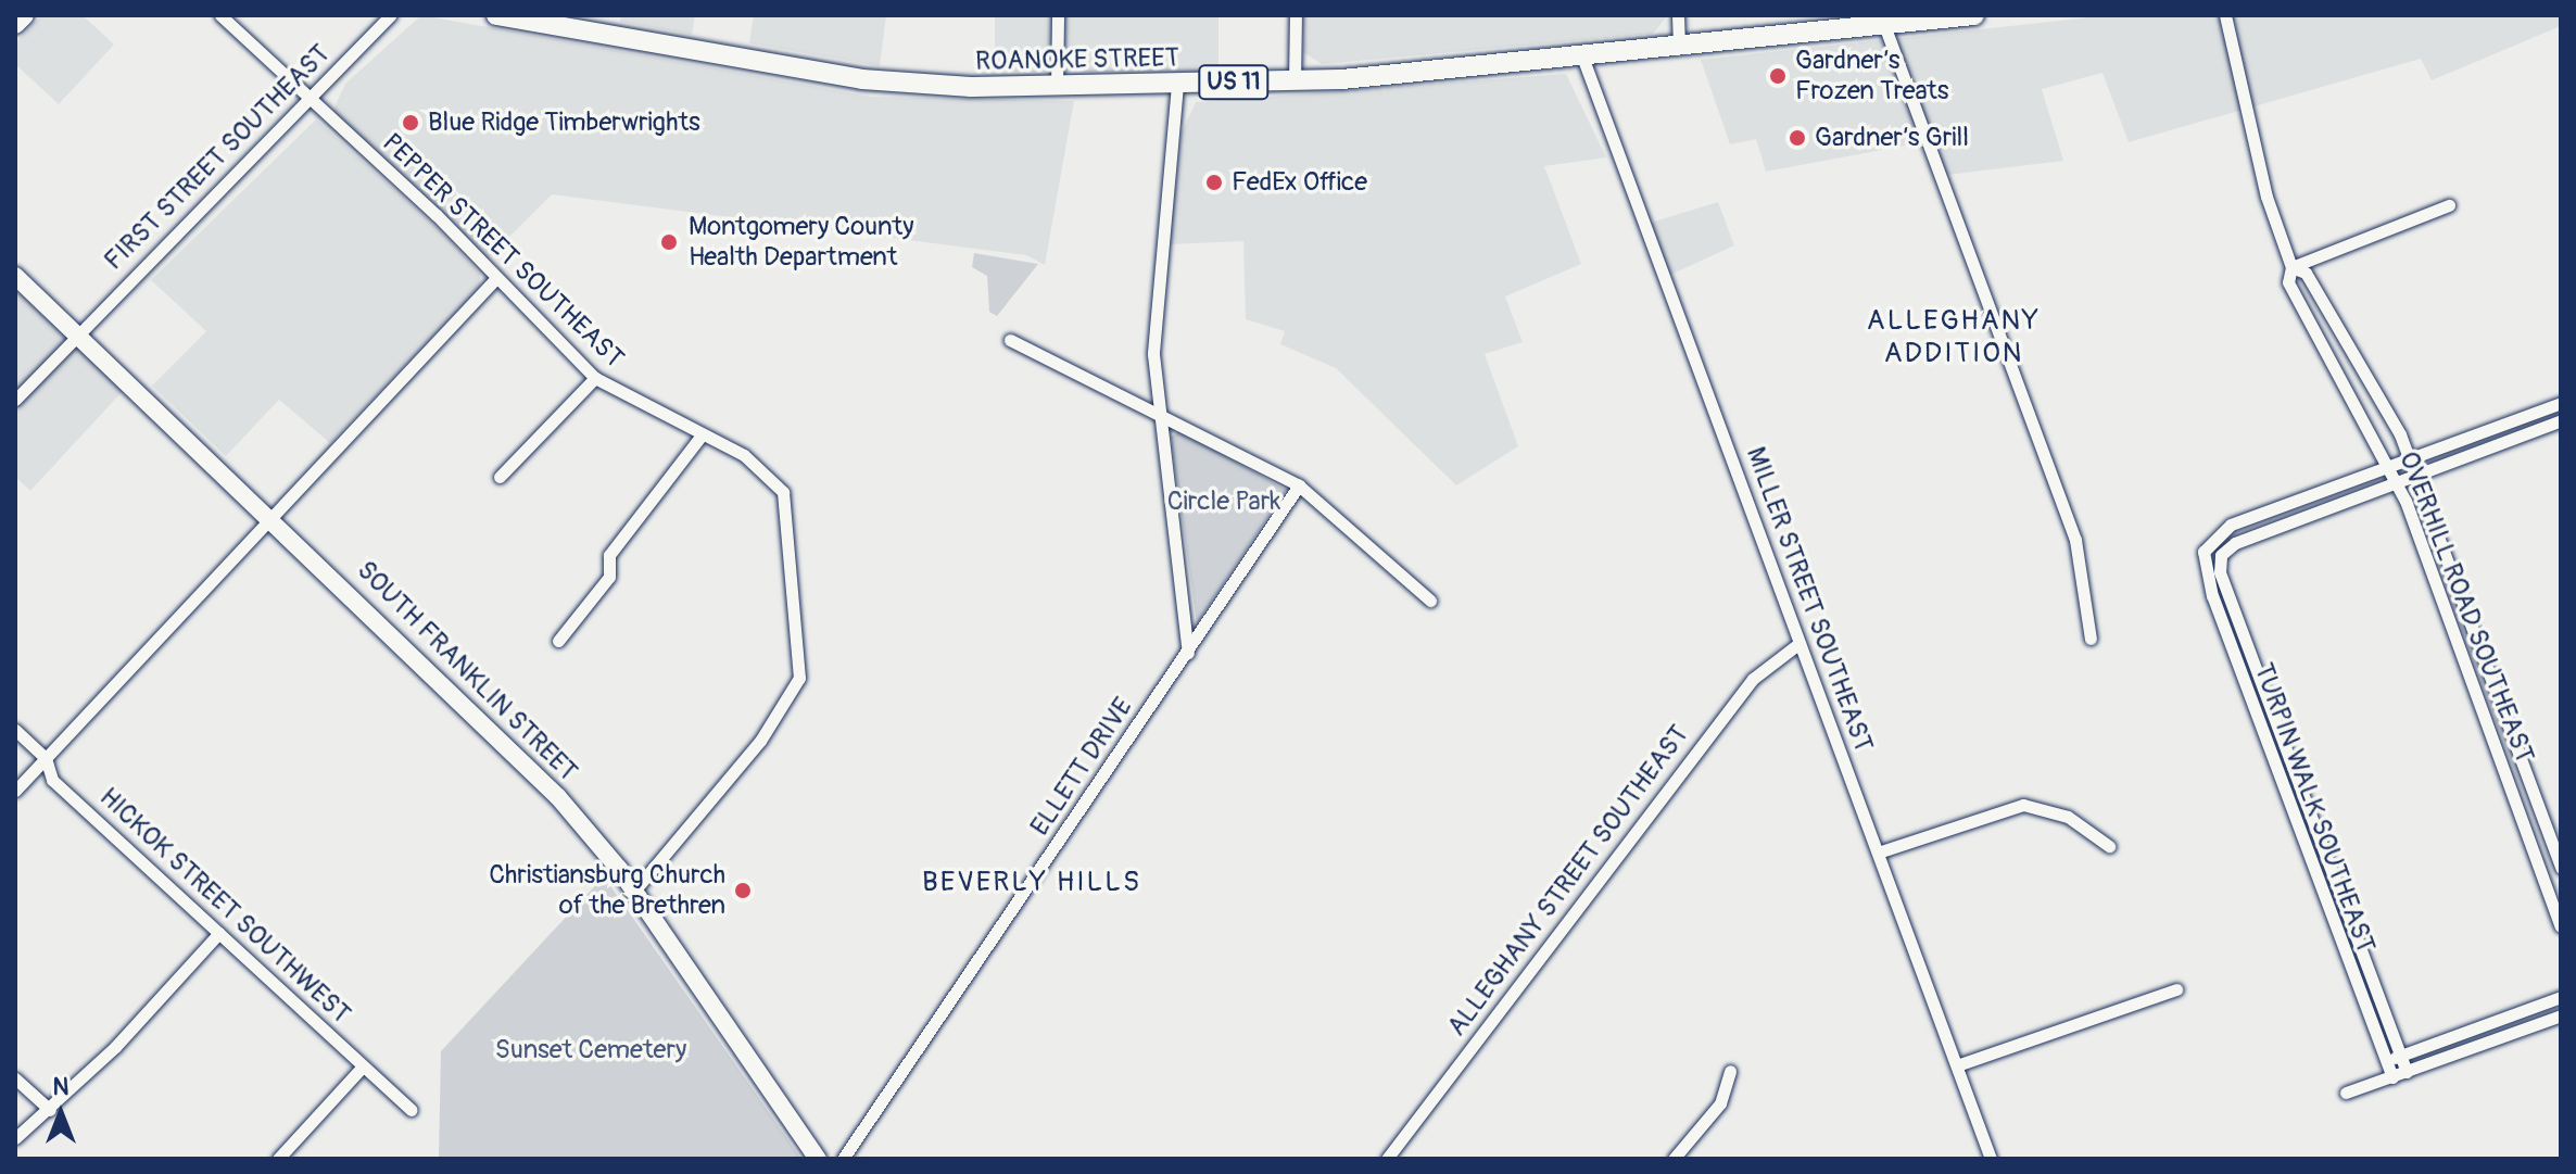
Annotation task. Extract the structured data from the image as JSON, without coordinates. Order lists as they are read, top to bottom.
{
  "streets": {
    "main road": ["ROANOKE STREET", "US 11", "SOUTH FRANKLIN STREET"],
    "street": [
      "FIRST STREET SOUTHEAST",
      "PEPPER STREET SOUTHEAST",
      "MILLER STREET SOUTHEAST",
      "OVERHILL ROAD SOUTHEAST",
      "ELLETT DRIVE",
      "TURPIN WALK SOUTHEAST",
      "ALLEGHANY STREET SOUTHEAST",
      "HICKOK STREET SOUTHWEST"
    ]
  },
  "crossings": [
    ["ROANOKE STREET", "MILLER STREET SOUTHEAST"],
    ["FIRST STREET SOUTHEAST", "PEPPER STREET SOUTHEAST"],
    ["FIRST STREET SOUTHEAST", "SOUTH FRANKLIN STREET"],
    ["PEPPER STREET SOUTHEAST", "SOUTH FRANKLIN STREET"],
    ["MILLER STREET SOUTHEAST", "ALLEGHANY STREET SOUTHEAST"],
    ["OVERHILL ROAD SOUTHEAST", "TURPIN WALK SOUTHEAST"]
  ],
  "districts": ["ALLEGHANY ADDITION", "BEVERLY HILLS"],
  "parks": ["Circle Park", "Sunset Cemetery"],
  "places": [
    "Gardner’s Frozen Treats",
    "Blue Ridge Timberwrights",
    "Gardner’s Grill",
    "FedEx Office",
    "Montgomery County Health Department",
    "Christiansburg Church of the Brethren"
  ],
  "north": "top"
}
